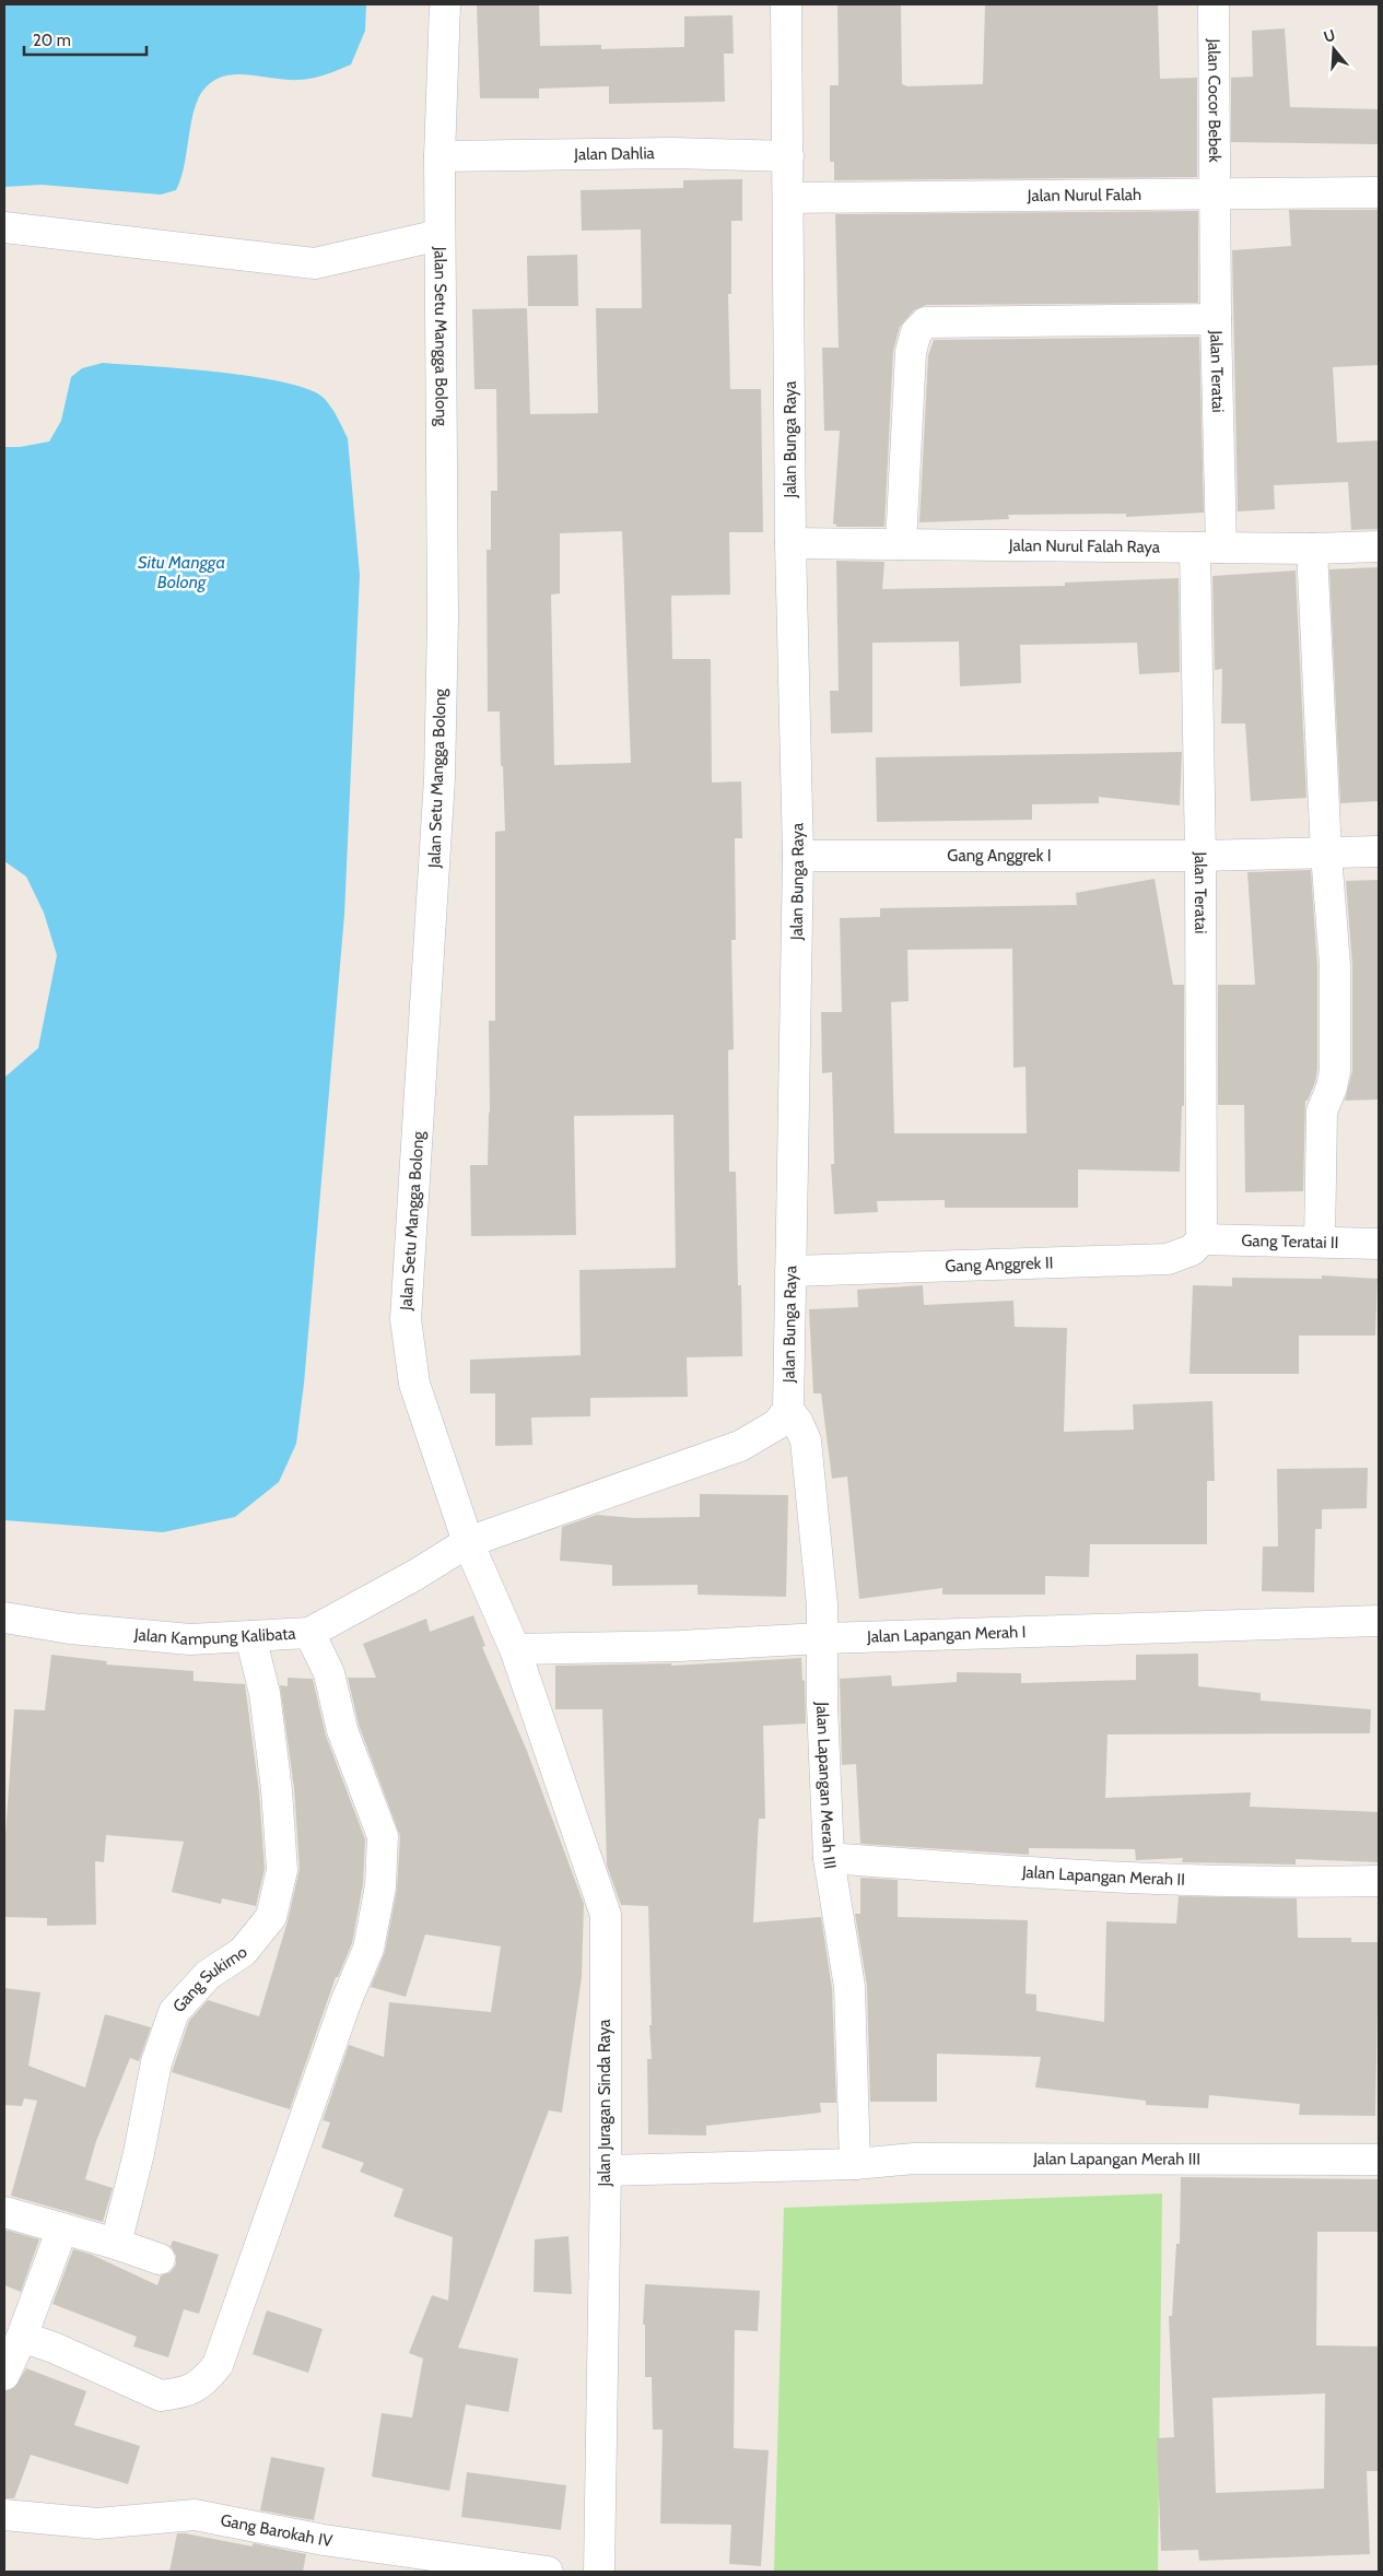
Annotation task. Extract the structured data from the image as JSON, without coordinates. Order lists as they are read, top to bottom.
{
  "streets": {
    "street": [
      "Jalan Cocor Bebek",
      "Jalan Dahlia",
      "Jalan Nurul Falah",
      "Jalan Setu Mangga Bolong",
      "Jalan Teratai",
      "Jalan Bunga Raya",
      "Jalan Nurul Falah Raya",
      "Gang Anggrek I",
      "Gang Teratai II",
      "Gang Anggrek II",
      "Jalan Kampung Kalibata",
      "Jalan Lapangan Merah I",
      "Jalan Lapangan Merah III",
      "Jalan Lapangan Merah II",
      "Gang Sukirno",
      "Jalan Juragan Sinda Raya",
      "Gang Barokah IV"
    ]
  },
  "crossings": [
    ["Jalan Cocor Bebek", "Jalan Nurul Falah"],
    ["Jalan Cocor Bebek", "Jalan Teratai"],
    ["Jalan Dahlia", "Jalan Setu Mangga Bolong"],
    ["Jalan Dahlia", "Jalan Bunga Raya"],
    ["Jalan Nurul Falah", "Jalan Teratai"],
    ["Jalan Nurul Falah", "Jalan Bunga Raya"],
    ["Jalan Setu Mangga Bolong", "Jalan Kampung Kalibata"],
    ["Jalan Setu Mangga Bolong", "Jalan Lapangan Merah I"],
    ["Jalan Setu Mangga Bolong", "Jalan Juragan Sinda Raya"],
    ["Jalan Teratai", "Jalan Nurul Falah Raya"],
    ["Jalan Teratai", "Gang Anggrek I"],
    ["Jalan Teratai", "Gang Teratai II"],
    ["Jalan Teratai", "Gang Anggrek II"],
    ["Jalan Bunga Raya", "Jalan Nurul Falah Raya"],
    ["Jalan Bunga Raya", "Gang Anggrek I"],
    ["Jalan Bunga Raya", "Gang Anggrek II"],
    ["Jalan Bunga Raya", "Jalan Lapangan Merah III"],
    ["Gang Teratai II", "Gang Anggrek II"],
    ["Jalan Kampung Kalibata", "Gang Sukirno"],
    ["Jalan Lapangan Merah I", "Jalan Lapangan Merah III"],
    ["Jalan Lapangan Merah I", "Jalan Juragan Sinda Raya"],
    ["Jalan Lapangan Merah III", "Jalan Lapangan Merah II"],
    ["Jalan Lapangan Merah III", "Jalan Juragan Sinda Raya"]
  ],
  "water": ["Situ Mangga Bolong"],
  "scale_bar": "20 m",
  "north": "top"
}
